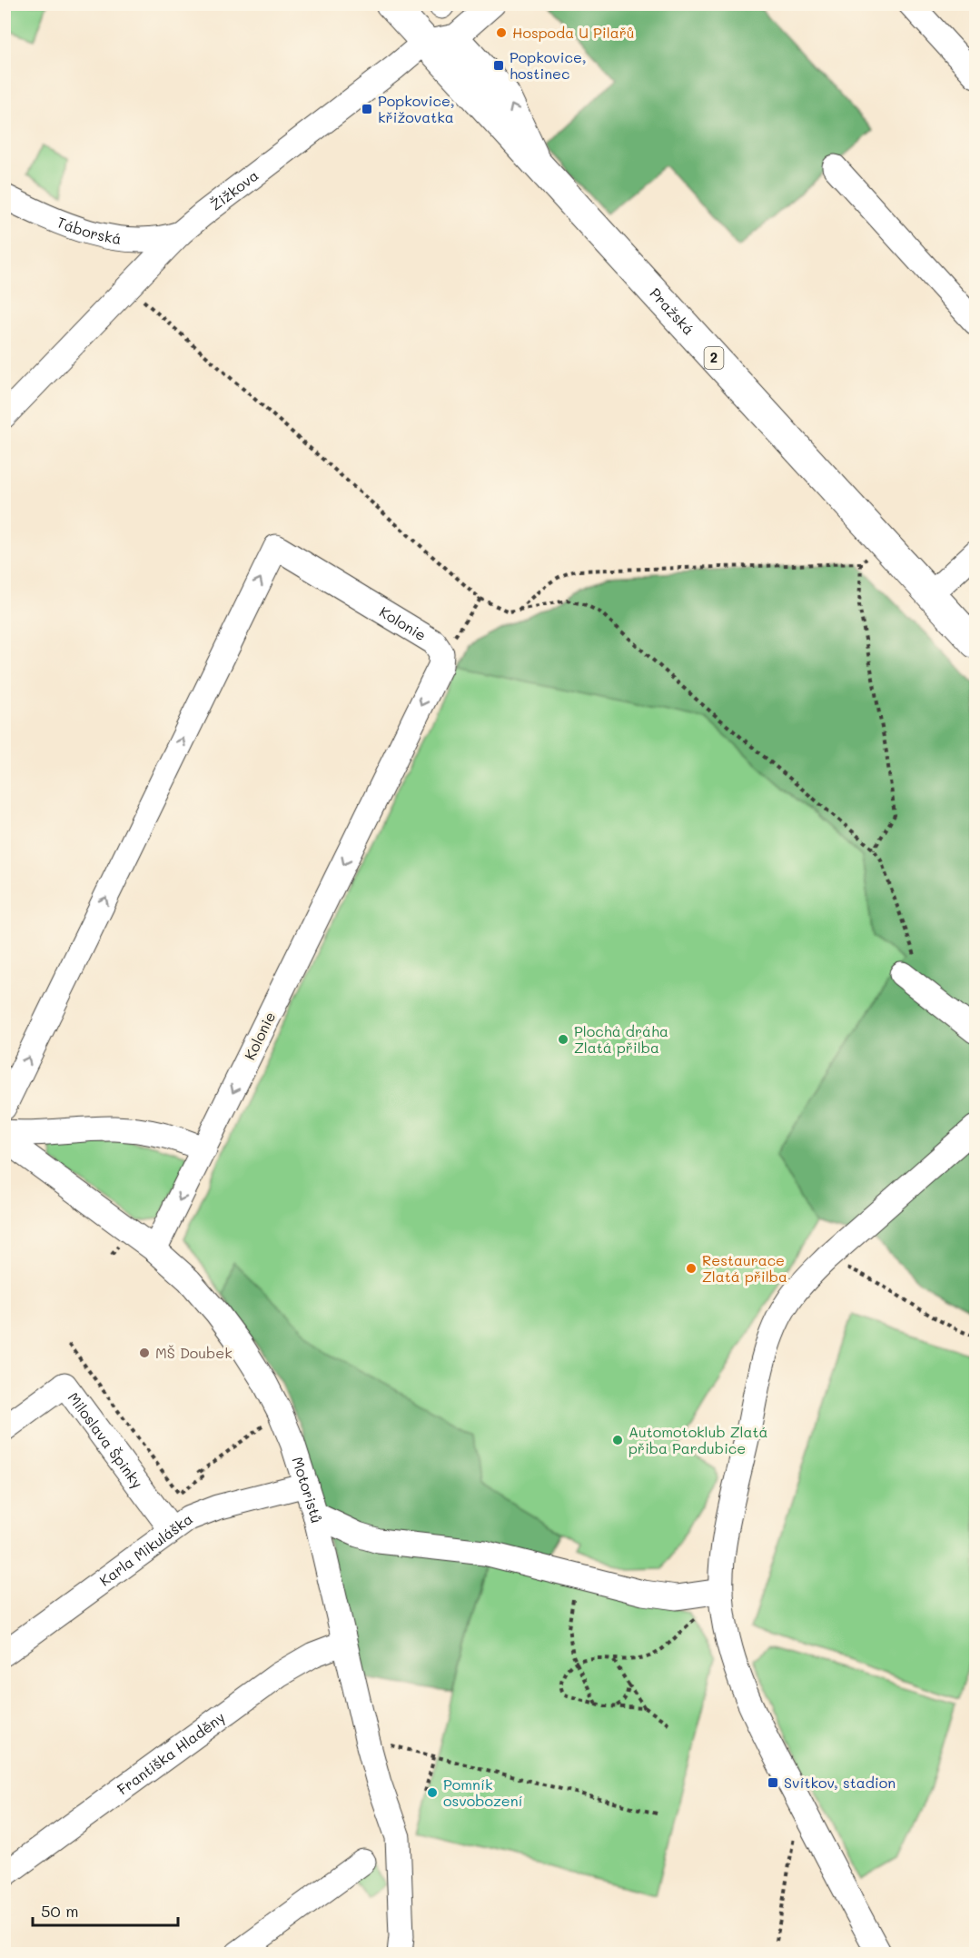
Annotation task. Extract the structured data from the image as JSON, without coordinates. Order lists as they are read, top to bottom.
{
  "streets": {
    "main road": ["Pražská", "2"],
    "street": [
      "Žižkova",
      "Táborská",
      "Kolonie",
      "Miloslava Špinky",
      "Motoristů",
      "Karla Mikuláška",
      "Františka Hladěny"
    ]
  },
  "crossings": [
    ["Žižkova", "Táborská"],
    ["Žižkova", "Pražská"],
    ["Miloslava Špinky", "Karla Mikuláška"],
    ["Motoristů", "Karla Mikuláška"],
    ["Motoristů", "Františka Hladěny"]
  ],
  "places": {
    "other": [
      "Hospoda U Pilařů",
      "Plochá dráha Zlatá přilba",
      "Restaurace Zlatá přilba",
      "MŠ Doubek",
      "Automotoklub Zlatá přiba Pardubice",
      "Pomník osvobození"
    ],
    "transit": ["Popkovice, hostinec", "Popkovice, křižovatka", "Svítkov, stadion"]
  },
  "scale_bar": "50 m"
}
